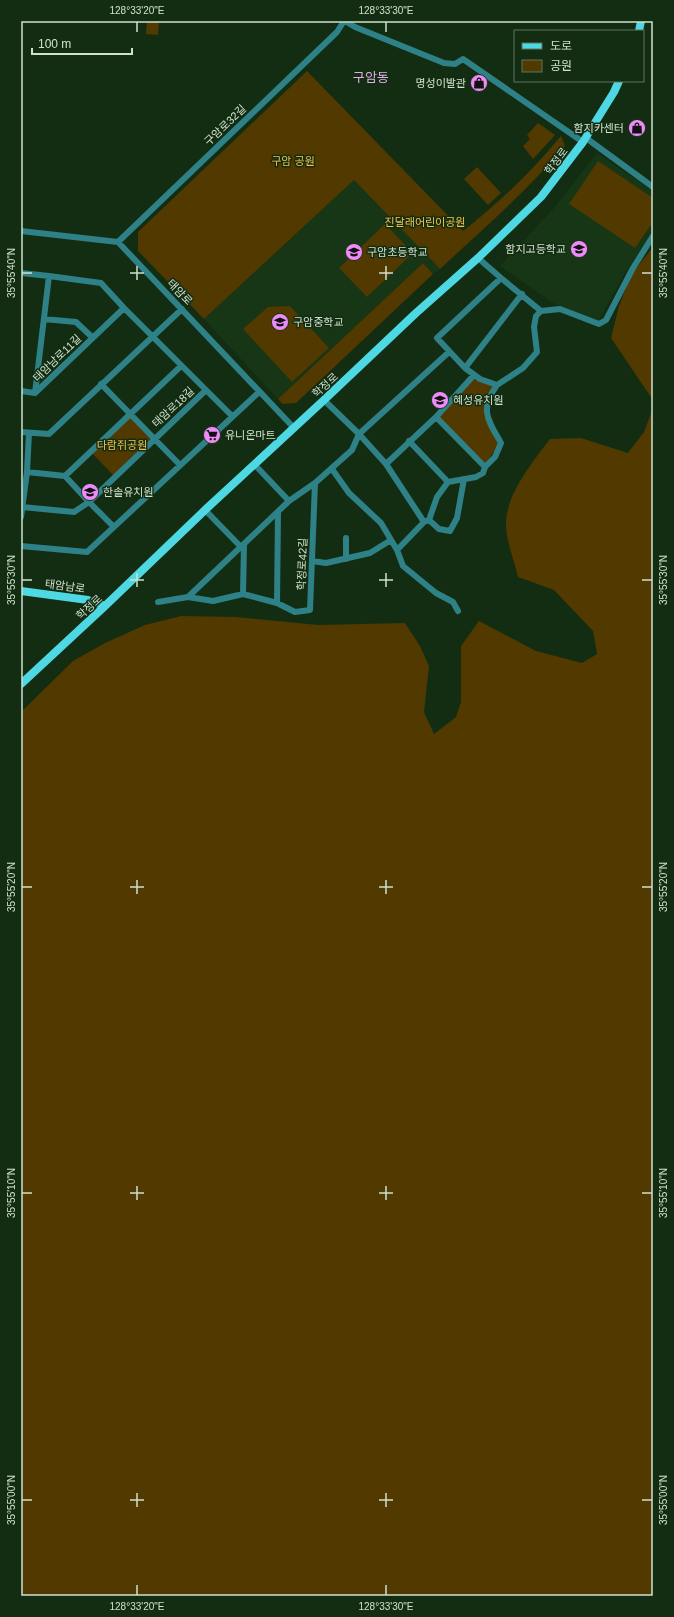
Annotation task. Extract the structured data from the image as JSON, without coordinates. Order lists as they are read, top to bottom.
{
  "streets": {
    "main road": ["학정로", "태암남로"],
    "street": [
      "구암로32길",
      "태암로",
      "태암남로11길",
      "태암로18길",
      "학정로42길"
    ]
  },
  "crossings": [
    ["구암로32길", "태암로"],
    ["학정로", "태암로"],
    ["학정로", "태암남로"],
    ["태암남로11길", "태암로18길"]
  ],
  "districts": ["구암동"],
  "parks": ["구암 공원", "진달래어린이공원", "다람쥐공원"],
  "places": {
    "shop": ["명성이발관", "함지카센터"],
    "school or university": [
      "함지고등학교",
      "구암초등학교",
      "구암중학교",
      "혜성유치원",
      "한솔유치원"
    ],
    "supermarket": ["유니온마트"]
  },
  "legend": ["도로", "공원"],
  "scale_bar": "100 m",
  "coordinates": [
    "128°33'20\"E",
    "128°33'30\"E",
    "35°55'40\"N",
    "35°55'30\"N",
    "35°55'20\"N",
    "35°55'10\"N",
    "35°55'00\"N"
  ]
}
